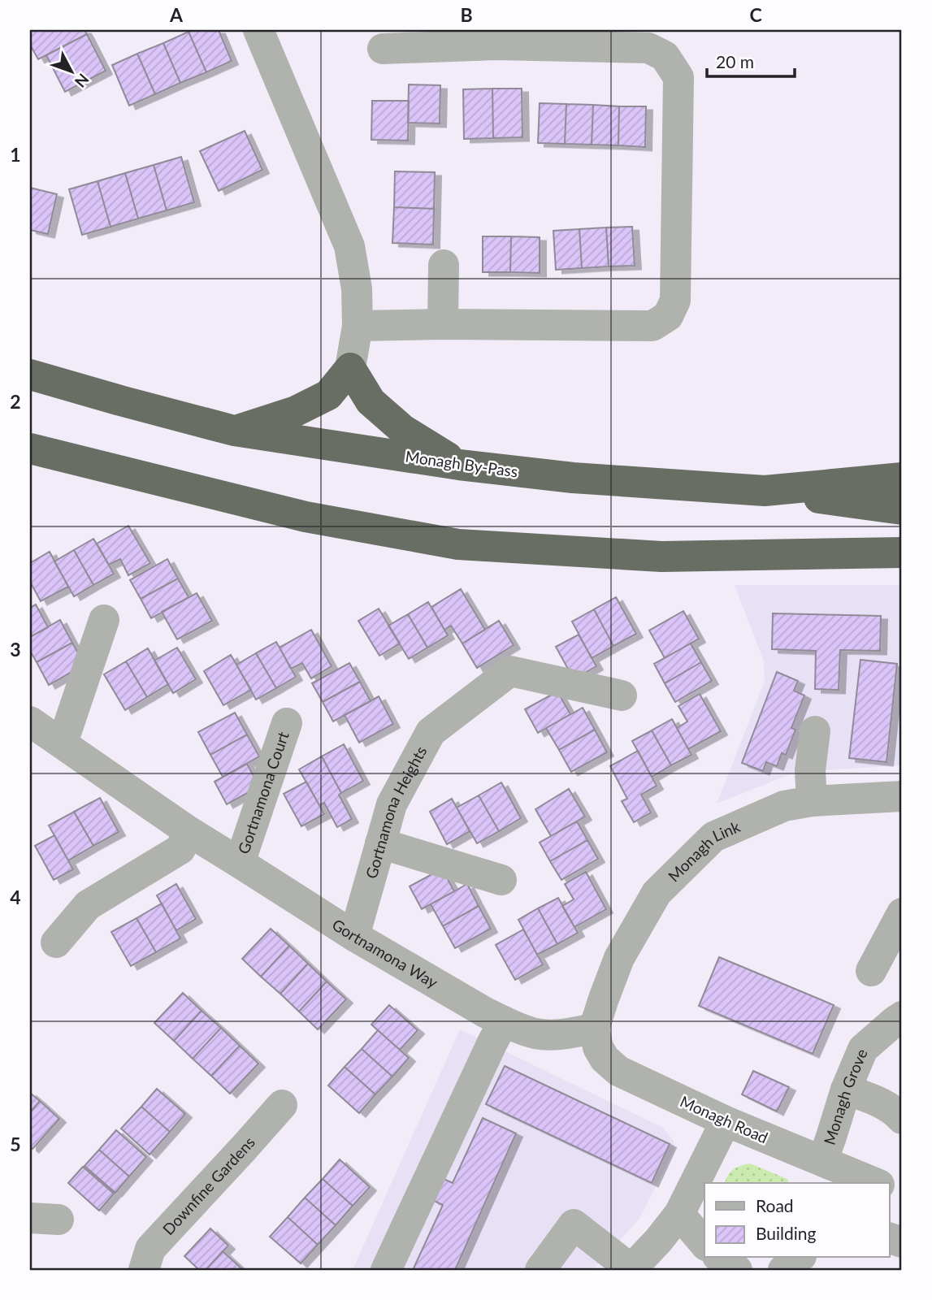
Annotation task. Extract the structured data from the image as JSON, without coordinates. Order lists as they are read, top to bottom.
{
  "streets": {
    "highway": ["Monagh By-Pass"],
    "street": [
      "Gortnamona Court",
      "Gortnamona Heights",
      "Monagh Link",
      "Gortnamona Way",
      "Monagh Grove",
      "Monagh Road",
      "Downfine Gardens"
    ]
  },
  "crossings": [
    ["Gortnamona Court", "Gortnamona Way"],
    ["Gortnamona Heights", "Gortnamona Way"],
    ["Monagh Link", "Gortnamona Way"],
    ["Monagh Link", "Monagh Road"],
    ["Gortnamona Way", "Monagh Road"],
    ["Monagh Grove", "Monagh Road"]
  ],
  "legend": ["Road", "Building"],
  "scale_bar": "20 m",
  "north": "bottom right",
  "grid": {
    "columns": ["A", "B", "C"],
    "rows": [
      "1",
      "2",
      "3",
      "4",
      "5"
    ]
  }
}
